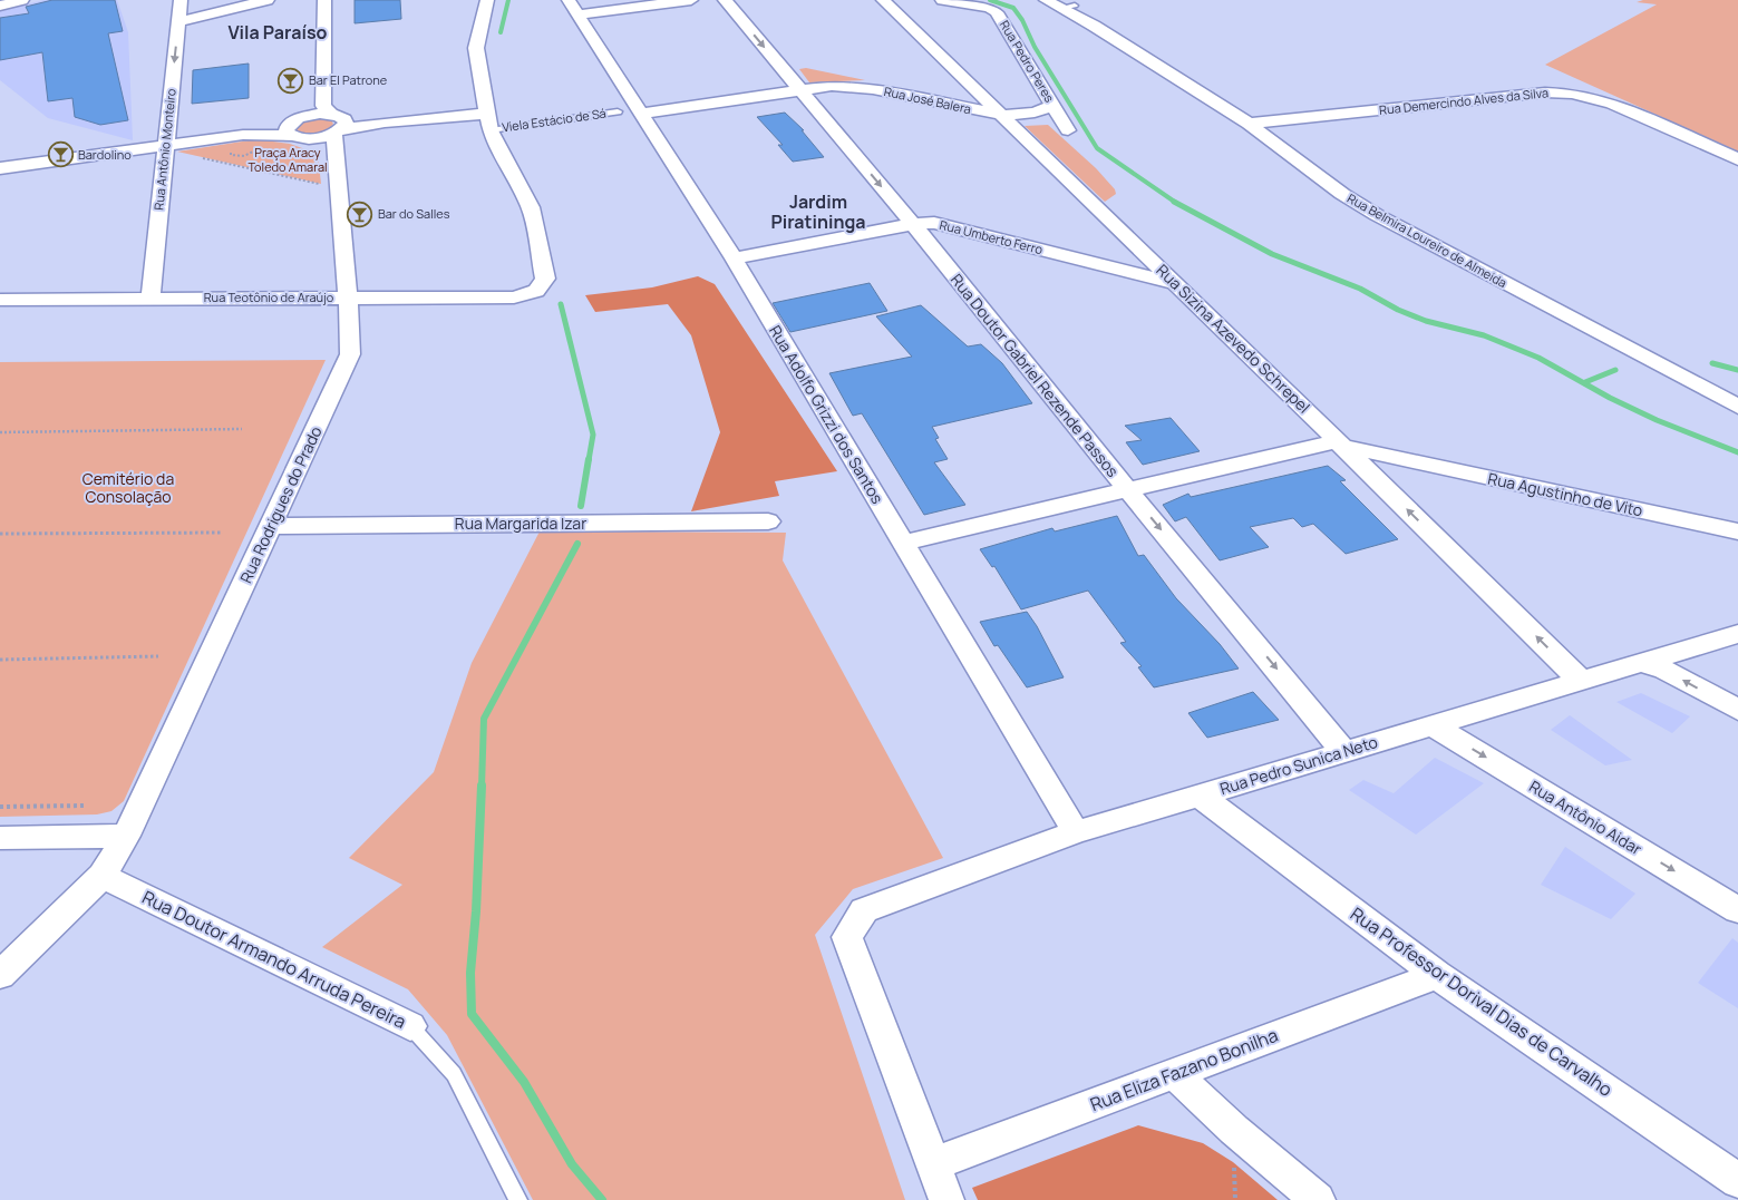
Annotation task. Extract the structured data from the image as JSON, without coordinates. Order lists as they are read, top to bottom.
{
  "streets": {
    "street": [
      "Rua Pedro Peres",
      "Rua José Balera",
      "Rua Demercindo Alves da Silva",
      "Rua Antônio Monteiro",
      "Rua Umberto Ferro",
      "Rua Belmira Loureiro de Almeida",
      "Rua Teotônio de Araújo",
      "Rua Sizina Azevedo Schrepel",
      "Rua Doutor Gabriel Rezende Passos",
      "Rua Adolfo Grizzi dos Santos",
      "Rua Agustinho de Vito",
      "Rua Rodrigues do Prado",
      "Rua Margarida Izar",
      "Rua Pedro Sunica Neto",
      "Rua Antônio Aidar",
      "Rua Doutor Armando Arruda Pereira",
      "Rua Professor Dorival Dias de Carvalho",
      "Rua Eliza Fazano Bonilha"
    ],
    "lane": ["Viela Estácio de Sá"]
  },
  "crossings": [
    ["Rua Pedro Peres", "Rua José Balera"],
    ["Rua José Balera", "Rua Sizina Azevedo Schrepel"],
    ["Rua José Balera", "Rua Doutor Gabriel Rezende Passos"],
    ["Rua José Balera", "Rua Adolfo Grizzi dos Santos"],
    ["Rua Demercindo Alves da Silva", "Rua Belmira Loureiro de Almeida"],
    ["Viela Estácio de Sá", "Rua Teotônio de Araújo"],
    ["Rua Antônio Monteiro", "Rua Teotônio de Araújo"],
    ["Rua Umberto Ferro", "Rua Sizina Azevedo Schrepel"],
    ["Rua Umberto Ferro", "Rua Doutor Gabriel Rezende Passos"],
    ["Rua Umberto Ferro", "Rua Adolfo Grizzi dos Santos"],
    ["Rua Teotônio de Araújo", "Rua Rodrigues do Prado"],
    ["Rua Sizina Azevedo Schrepel", "Rua Agustinho de Vito"],
    ["Rua Sizina Azevedo Schrepel", "Rua Pedro Sunica Neto"],
    ["Rua Doutor Gabriel Rezende Passos", "Rua Pedro Sunica Neto"],
    ["Rua Adolfo Grizzi dos Santos", "Rua Pedro Sunica Neto"],
    ["Rua Rodrigues do Prado", "Rua Margarida Izar"],
    ["Rua Rodrigues do Prado", "Rua Doutor Armando Arruda Pereira"],
    ["Rua Pedro Sunica Neto", "Rua Antônio Aidar"],
    ["Rua Pedro Sunica Neto", "Rua Professor Dorival Dias de Carvalho"],
    ["Rua Pedro Sunica Neto", "Rua Eliza Fazano Bonilha"],
    ["Rua Professor Dorival Dias de Carvalho", "Rua Eliza Fazano Bonilha"]
  ],
  "one_way": ["Rua Antônio Monteiro", "Rua Doutor Gabriel Rezende Passos"],
  "districts": ["Vila Paraíso", "Jardim Piratininga"],
  "parks": ["Praça Aracy Toledo Amaral", "Cemitério da Consolação"],
  "places": {
    "bar": ["Bar El Patrone", "Bardolino", "Bar do Salles"]
  }
}
